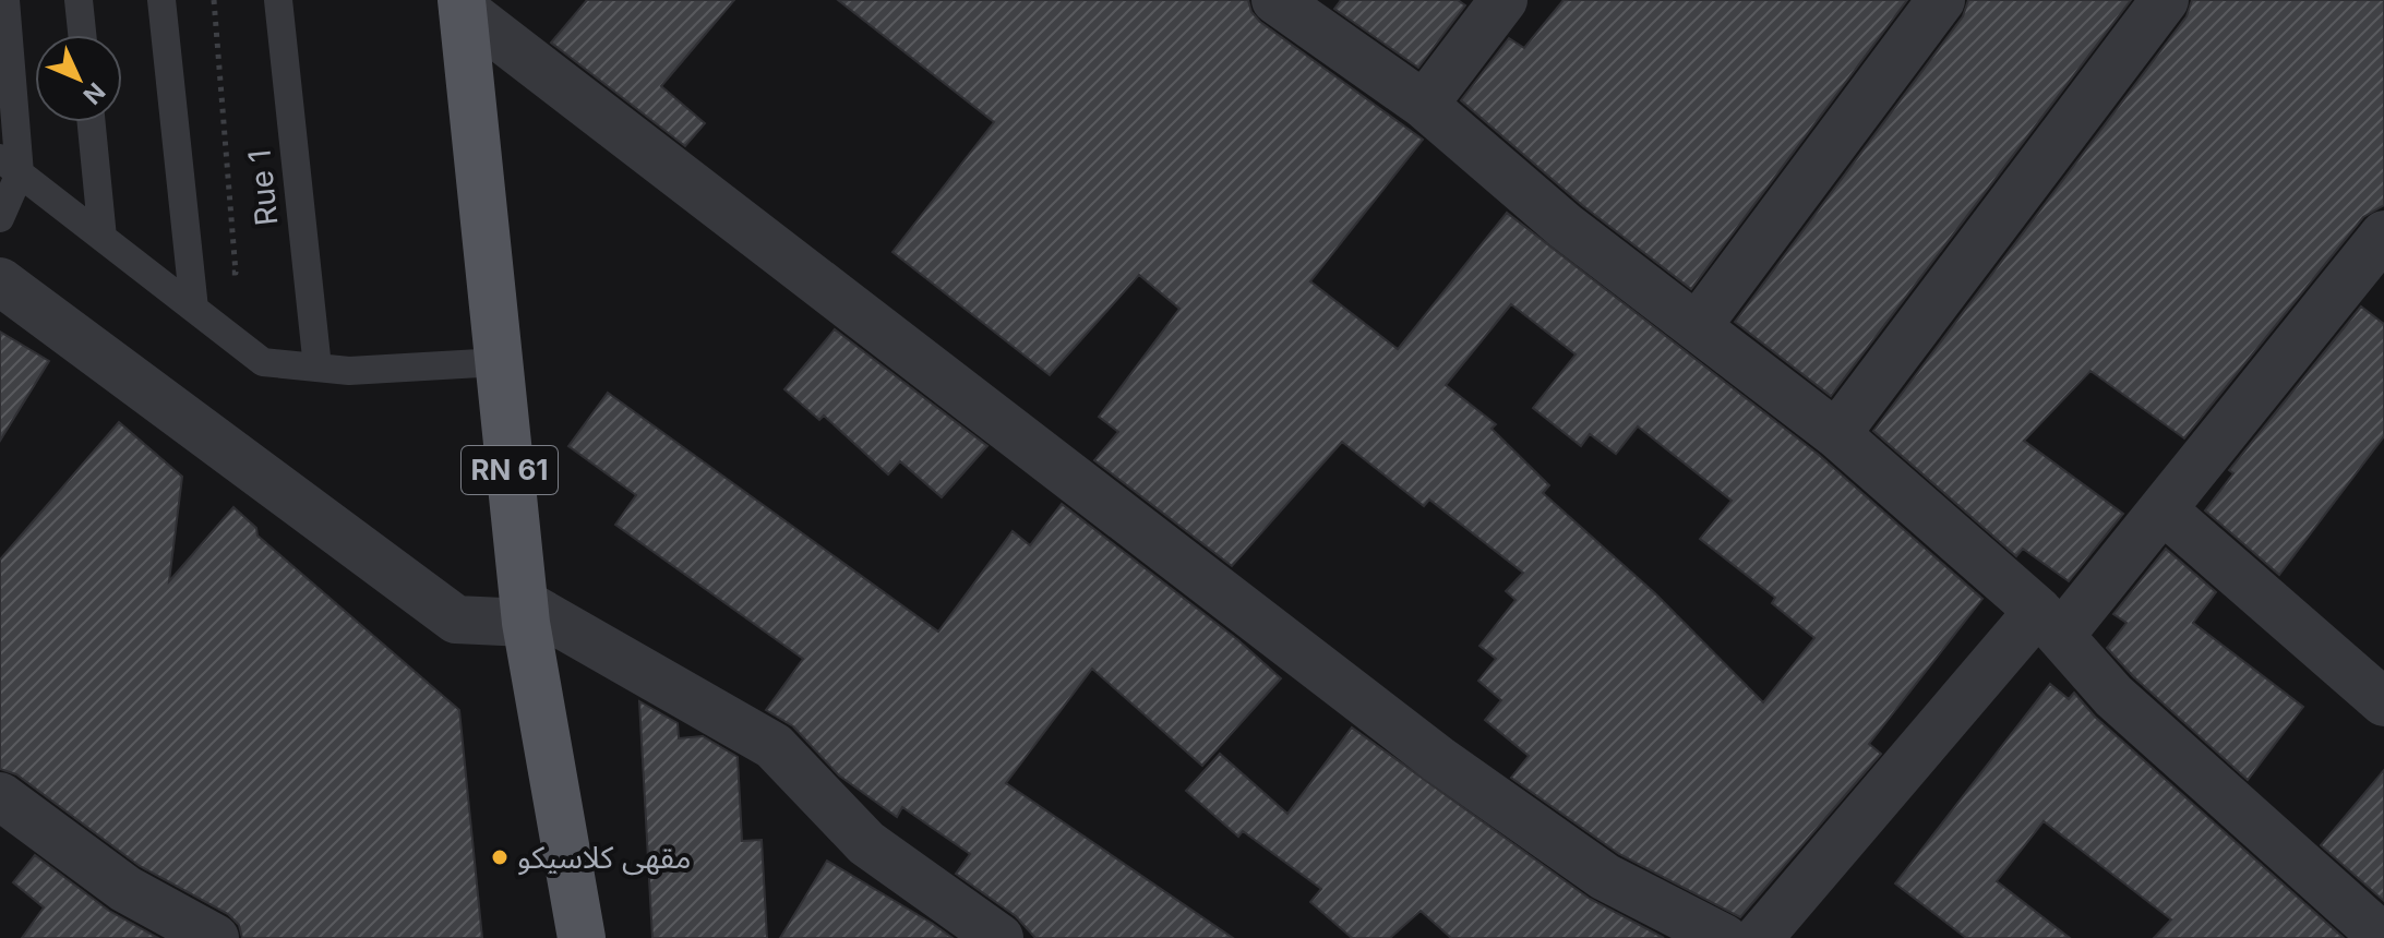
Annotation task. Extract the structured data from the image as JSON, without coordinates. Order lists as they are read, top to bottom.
{
  "streets": {
    "main road": ["RN 61"],
    "lane": ["Rue 1"]
  },
  "places": ["مقهى كلاسيكو"],
  "north": "bottom right"
}
